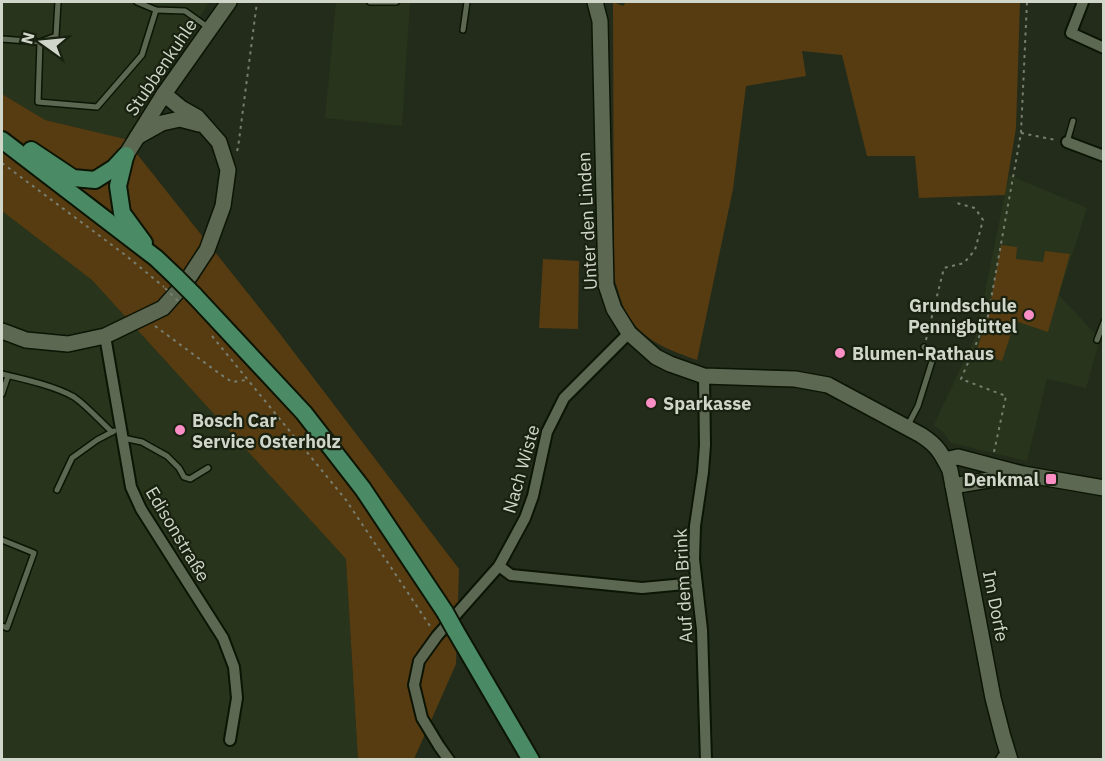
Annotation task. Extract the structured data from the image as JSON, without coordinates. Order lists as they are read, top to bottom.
{
  "streets": {
    "street": [
      "Stubbenkuhle",
      "Unter den Linden",
      "Nach Wiste",
      "Edisonstraße",
      "Auf dem Brink",
      "Im Dorfe"
    ]
  },
  "crossings": [
    ["Unter den Linden", "Nach Wiste"],
    ["Unter den Linden", "Auf dem Brink"],
    ["Unter den Linden", "Im Dorfe"]
  ],
  "places": {
    "other": [
      "Grundschule Pennigbüttel",
      "Blumen-Rathaus",
      "Sparkasse",
      "Bosch Car Service Osterholz"
    ],
    "transit": ["Denkmal"]
  },
  "north": "left"
}
